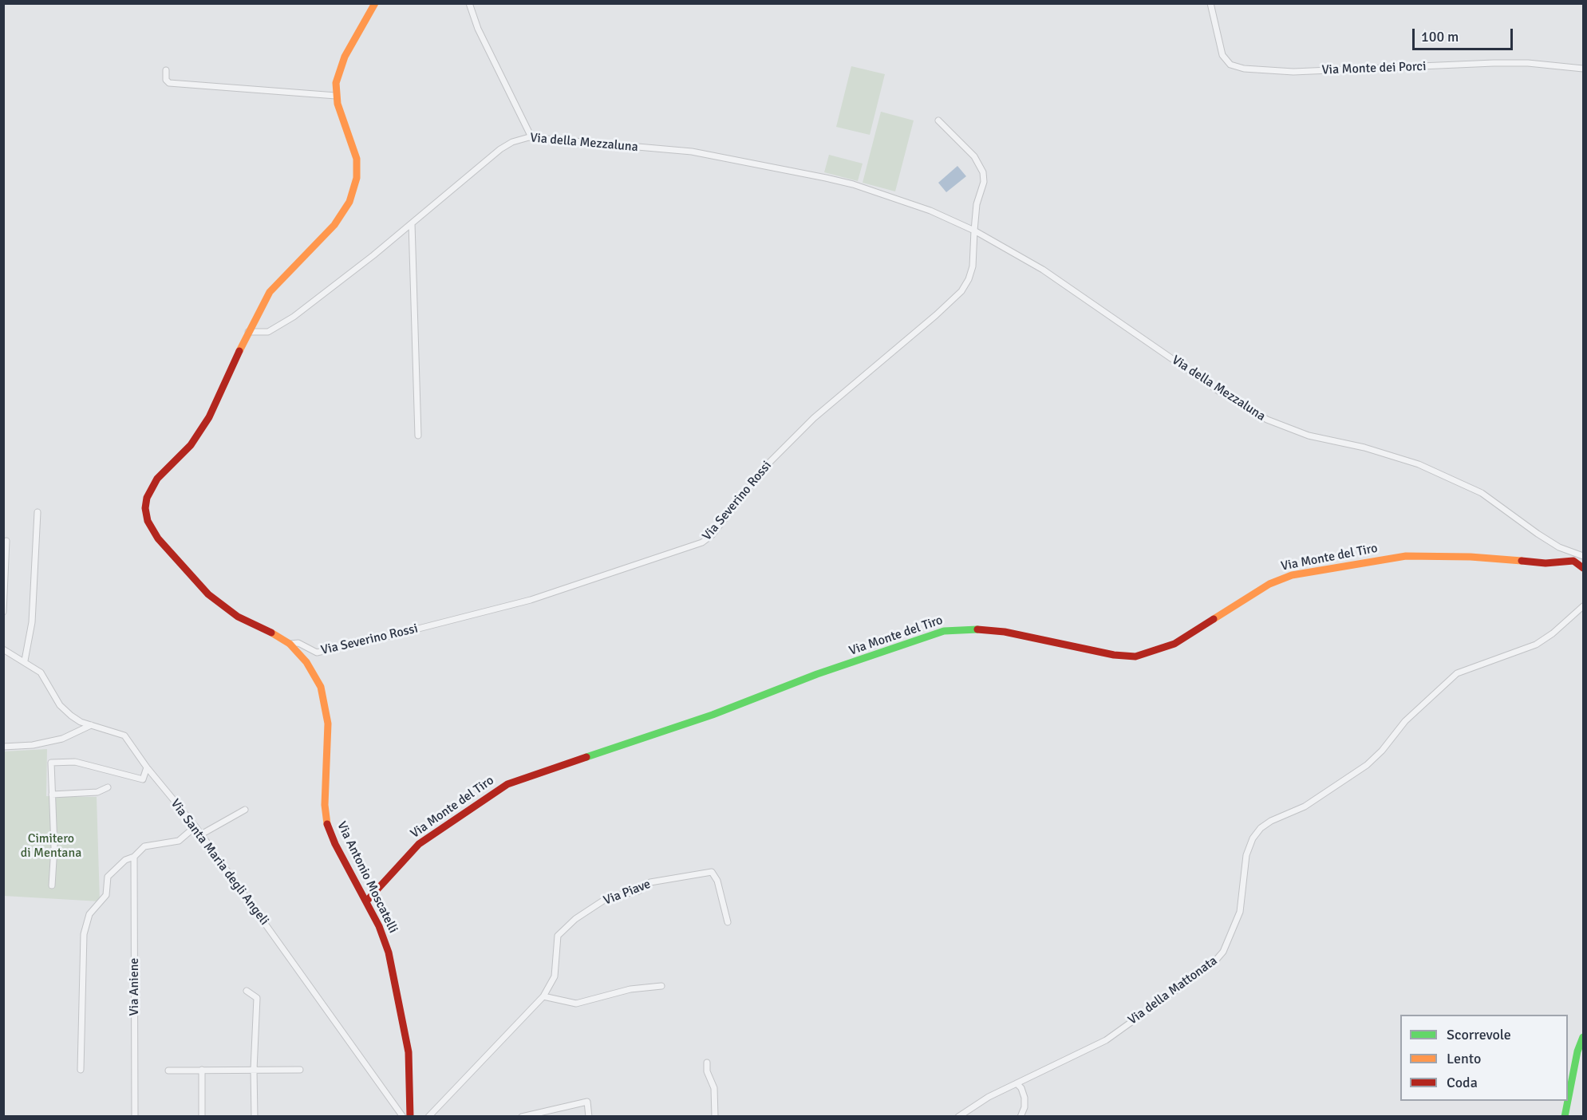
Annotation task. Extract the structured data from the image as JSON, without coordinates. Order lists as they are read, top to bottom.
{
  "streets": {
    "street": [
      "Via Monte dei Porci",
      "Via della Mezzaluna",
      "Via Severino Rossi",
      "Via Monte del Tiro",
      "Via Santa Maria degli Angeli",
      "Via Antonio Moscatelli",
      "Via Piave",
      "Via Aniene",
      "Via della Mattonata"
    ]
  },
  "crossings": [
    ["Via della Mezzaluna", "Via Severino Rossi"],
    ["Via della Mezzaluna", "Via Antonio Moscatelli"],
    ["Via Severino Rossi", "Via Antonio Moscatelli"],
    ["Via Monte del Tiro", "Via Antonio Moscatelli"]
  ],
  "parks": ["Cimitero di Mentana"],
  "legend": ["Scorrevole", "Lento", "Coda"],
  "scale_bar": "100 m"
}
